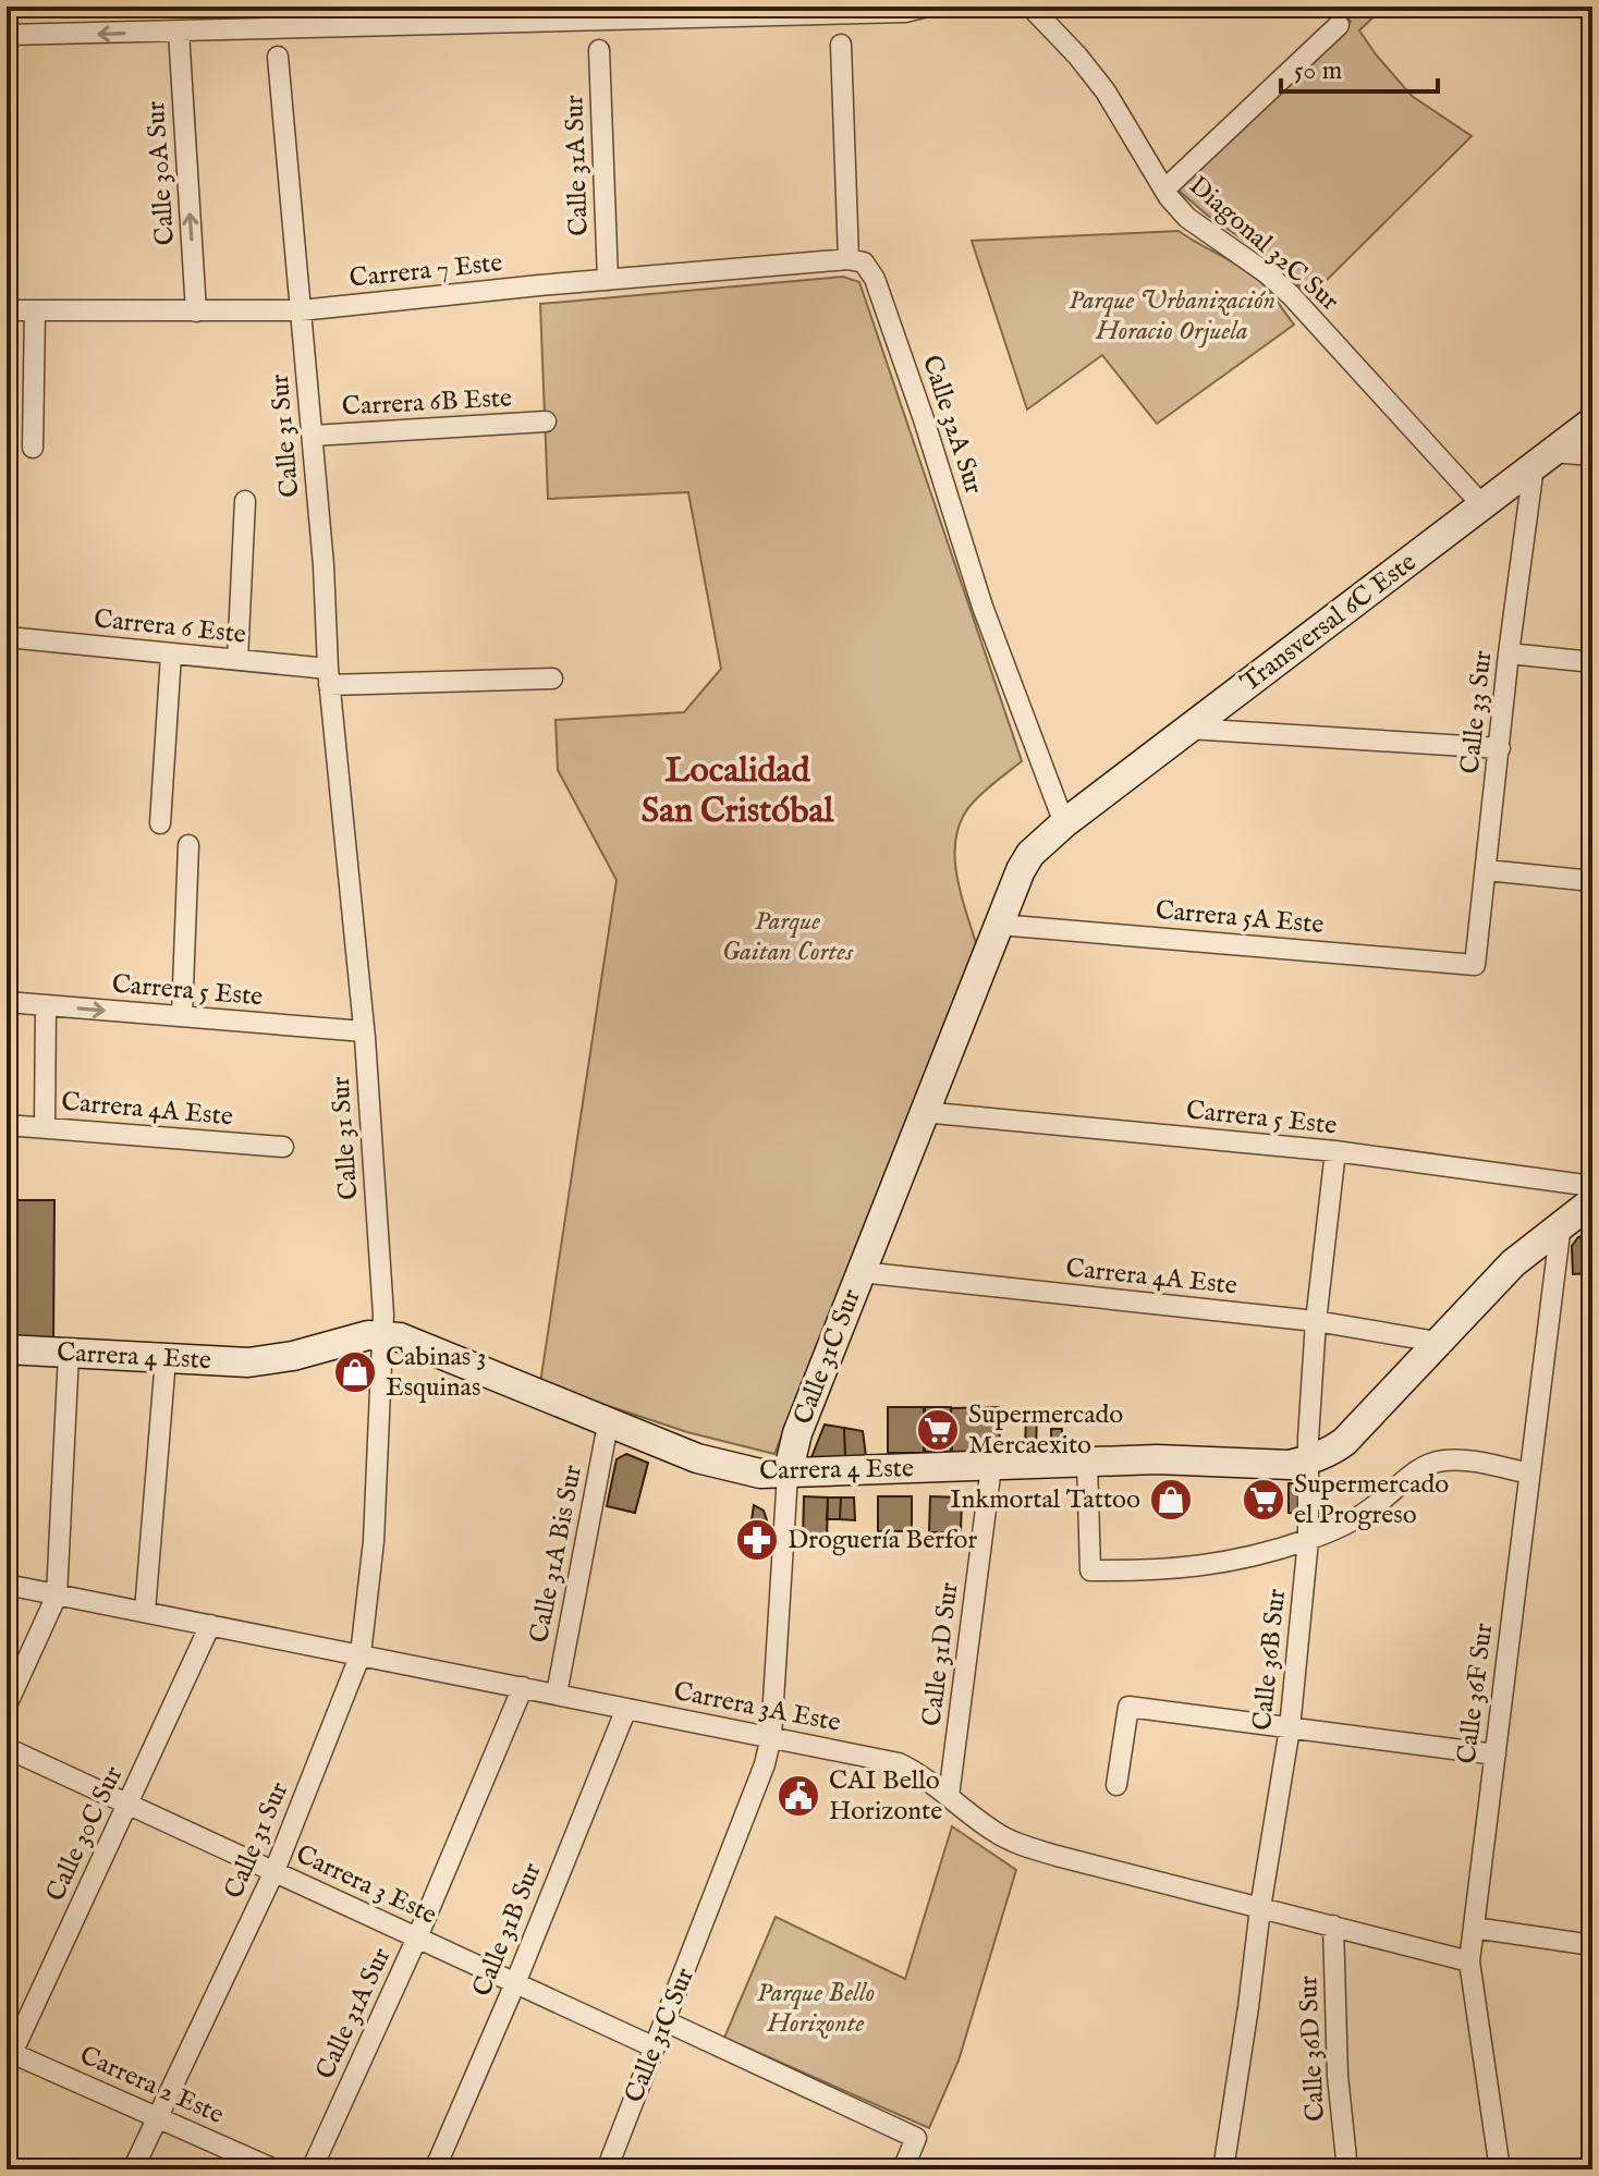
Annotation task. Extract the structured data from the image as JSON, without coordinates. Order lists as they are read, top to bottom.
{
  "streets": {
    "street": [
      "Calle 31A Sur",
      "Calle 30A Sur",
      "Diagonal 32C Sur",
      "Carrera 7 Este",
      "Carrera 6B Este",
      "Calle 32A Sur",
      "Calle 31 Sur",
      "Transversal 6C Este",
      "Carrera 6 Este",
      "Calle 33 Sur",
      "Carrera 5A Este",
      "Carrera 5 Este",
      "Carrera 4A Este",
      "Carrera 4 Este",
      "Calle 31C Sur",
      "Calle 31A Bis Sur",
      "Calle 31D Sur",
      "Calle 36B Sur",
      "Calle 36F Sur",
      "Carrera 3A Este",
      "Calle 30C Sur",
      "Carrera 3 Este",
      "Calle 31B Sur",
      "Calle 36D Sur",
      "Carrera 2 Este"
    ]
  },
  "crossings": [
    ["Calle 31A Sur", "Carrera 7 Este"],
    ["Calle 31A Sur", "Carrera 3A Este"],
    ["Calle 31A Sur", "Carrera 3 Este"],
    ["Calle 30A Sur", "Carrera 7 Este"],
    ["Diagonal 32C Sur", "Transversal 6C Este"],
    ["Carrera 7 Este", "Calle 32A Sur"],
    ["Carrera 7 Este", "Calle 31 Sur"],
    ["Carrera 6B Este", "Calle 31 Sur"],
    ["Calle 32A Sur", "Transversal 6C Este"],
    ["Calle 32A Sur", "Calle 31C Sur"],
    ["Calle 31 Sur", "Carrera 6 Este"],
    ["Calle 31 Sur", "Carrera 5 Este"],
    ["Calle 31 Sur", "Carrera 4 Este"],
    ["Calle 31 Sur", "Carrera 3A Este"],
    ["Calle 31 Sur", "Carrera 3 Este"],
    ["Calle 31 Sur", "Carrera 2 Este"],
    ["Transversal 6C Este", "Calle 33 Sur"],
    ["Transversal 6C Este", "Calle 31C Sur"],
    ["Calle 33 Sur", "Carrera 5A Este"],
    ["Carrera 5A Este", "Calle 31C Sur"],
    ["Carrera 5 Este", "Calle 31C Sur"],
    ["Carrera 5 Este", "Calle 36B Sur"],
    ["Carrera 4A Este", "Carrera 4 Este"],
    ["Carrera 4A Este", "Calle 31C Sur"],
    ["Carrera 4A Este", "Calle 36B Sur"],
    ["Carrera 4 Este", "Calle 31C Sur"],
    ["Carrera 4 Este", "Calle 31A Bis Sur"],
    ["Carrera 4 Este", "Calle 31D Sur"],
    ["Carrera 4 Este", "Calle 36B Sur"],
    ["Carrera 4 Este", "Calle 36F Sur"],
    ["Calle 31C Sur", "Carrera 3A Este"],
    ["Calle 31C Sur", "Carrera 3 Este"],
    ["Calle 31A Bis Sur", "Carrera 3A Este"],
    ["Calle 31D Sur", "Carrera 3A Este"],
    ["Calle 36B Sur", "Carrera 3A Este"],
    ["Calle 36F Sur", "Carrera 3A Este"],
    ["Carrera 3A Este", "Calle 30C Sur"],
    ["Carrera 3A Este", "Calle 31B Sur"],
    ["Carrera 3A Este", "Calle 36D Sur"],
    ["Calle 30C Sur", "Carrera 3 Este"],
    ["Calle 30C Sur", "Carrera 2 Este"],
    ["Carrera 3 Este", "Calle 31B Sur"]
  ],
  "one_way": ["Calle 30A Sur"],
  "districts": ["Localidad San Cristóbal"],
  "parks": ["Parque Urbanización Horacio Orjuela", "Parque Gaitan Cortes", "Parque Bello Horizonte"],
  "places": {
    "shop": ["Cabinas 3 Esquinas", "Inkmortal Tattoo"],
    "supermarket": ["Supermercado Mercaexito", "Supermercado el Progreso"],
    "pharmacy": ["Droguería Berfor"],
    "public building": ["CAI Bello Horizonte"]
  },
  "scale_bar": "50 m"
}
